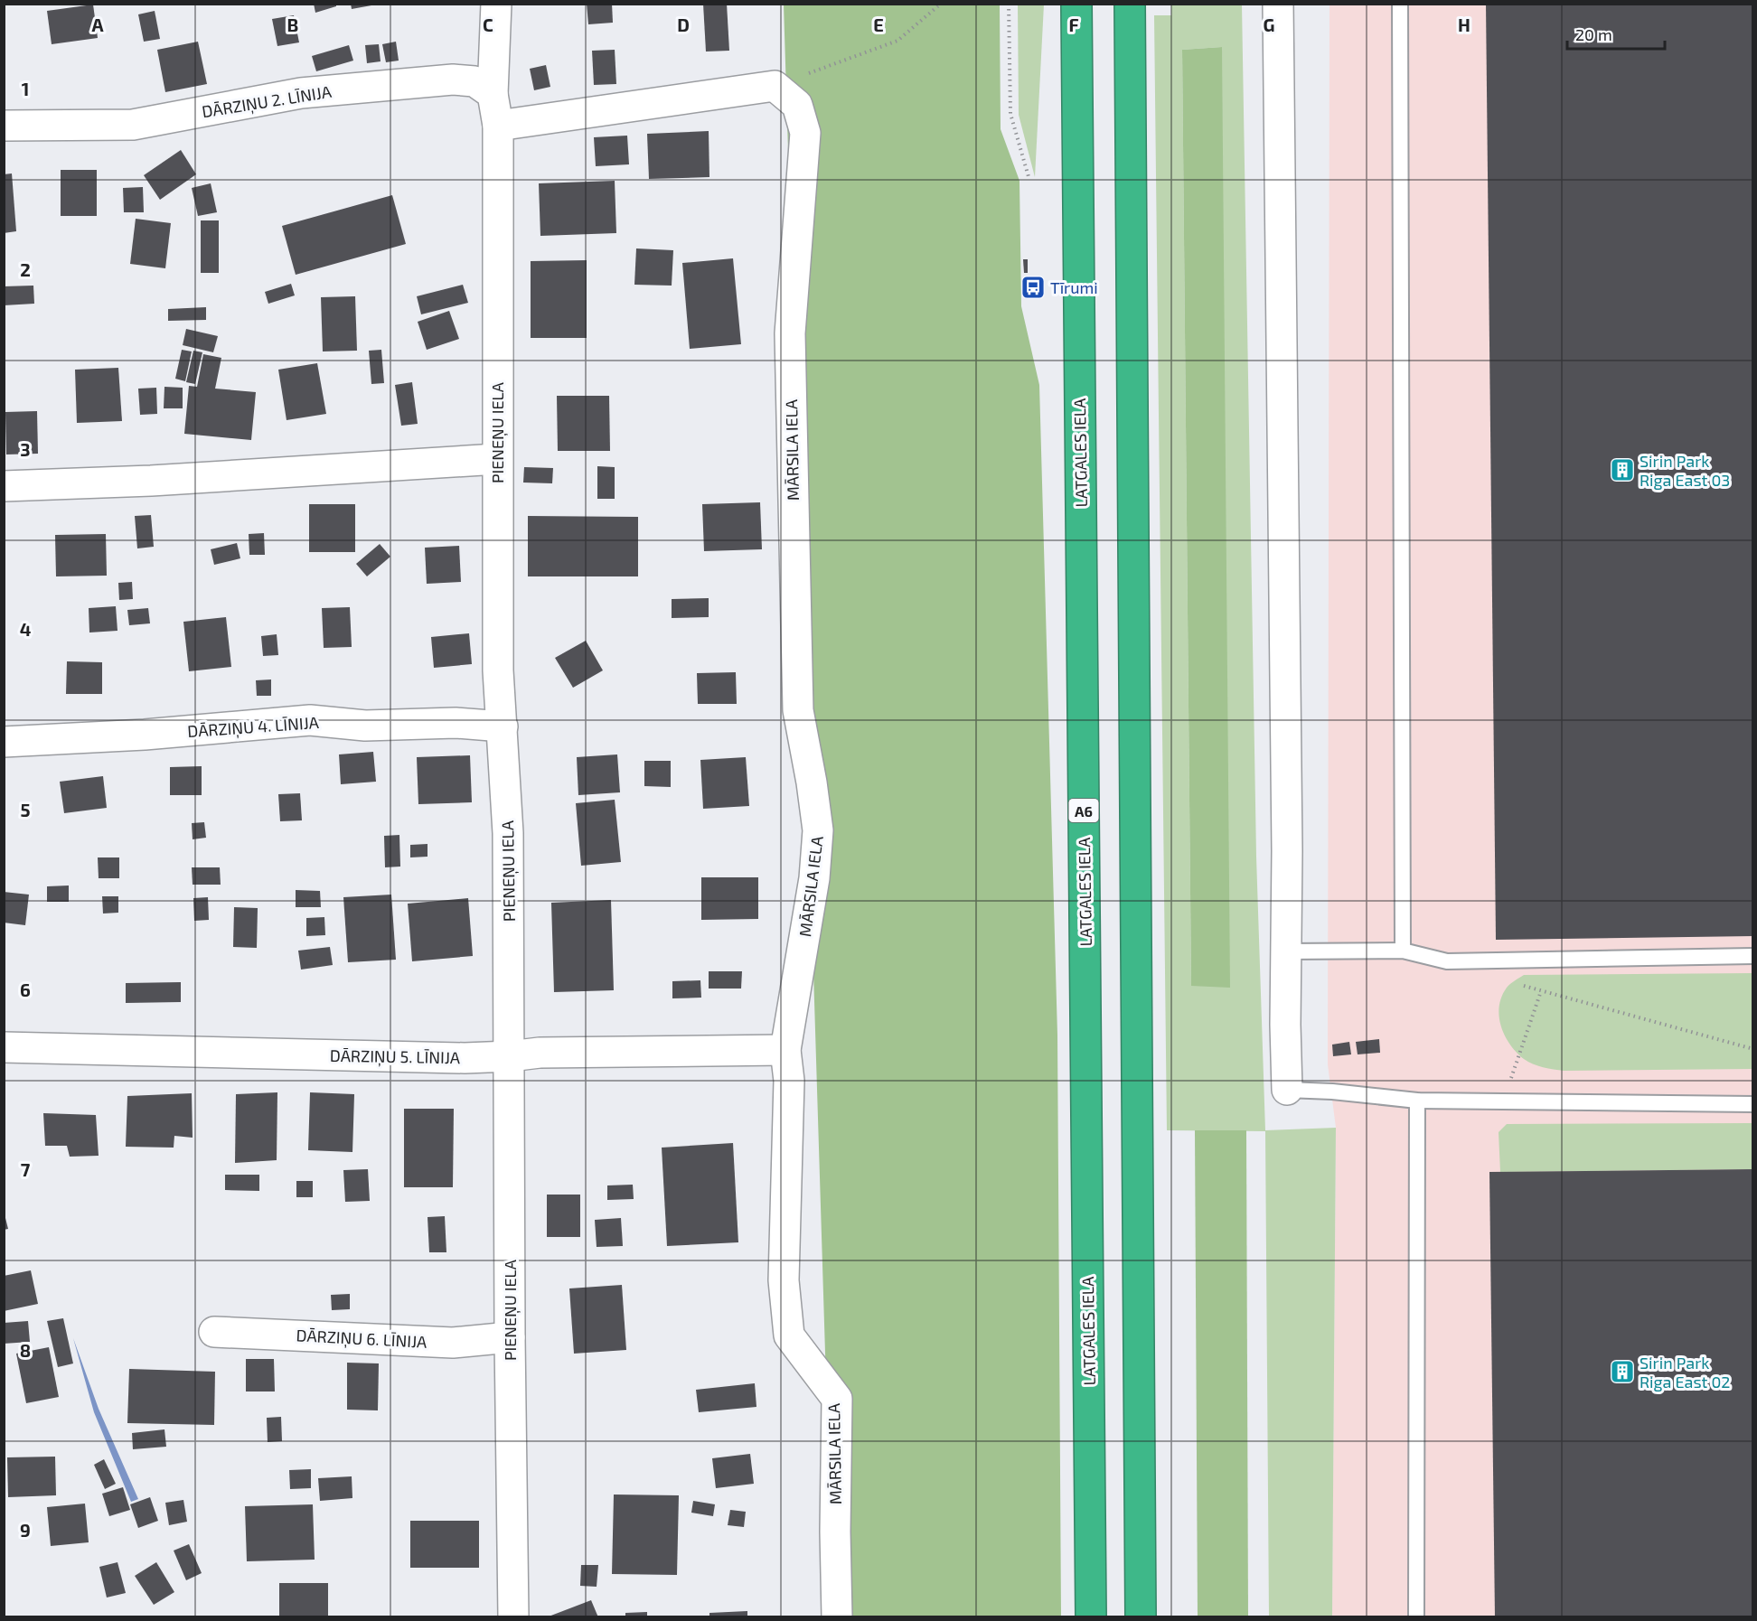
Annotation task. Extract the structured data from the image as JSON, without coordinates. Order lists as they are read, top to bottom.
{
  "streets": {
    "highway": ["LATGALES IELA", "A6"],
    "street": [
      "DĀRZIŅU 2. LĪNIJA",
      "PIENEŅU IELA",
      "MĀRSILA IELA",
      "DĀRZIŅU 4. LĪNIJA",
      "DĀRZIŅU 5. LĪNIJA",
      "DĀRZIŅU 6. LĪNIJA"
    ]
  },
  "crossings": [
    ["PIENEŅU IELA", "DĀRZIŅU 4. LĪNIJA"],
    ["PIENEŅU IELA", "DĀRZIŅU 5. LĪNIJA"],
    ["PIENEŅU IELA", "DĀRZIŅU 6. LĪNIJA"],
    ["MĀRSILA IELA", "DĀRZIŅU 5. LĪNIJA"]
  ],
  "places": {
    "bus stop": ["Tīrumi"],
    "building": ["Sirin Park Riga East 03", "Sirin Park Riga East 02"]
  },
  "scale_bar": "20 m",
  "grid": {
    "columns": [
      "A",
      "B",
      "C",
      "D",
      "E",
      "F",
      "G",
      "H"
    ],
    "rows": [
      "1",
      "2",
      "3",
      "4",
      "5",
      "6",
      "7",
      "8",
      "9"
    ]
  }
}
